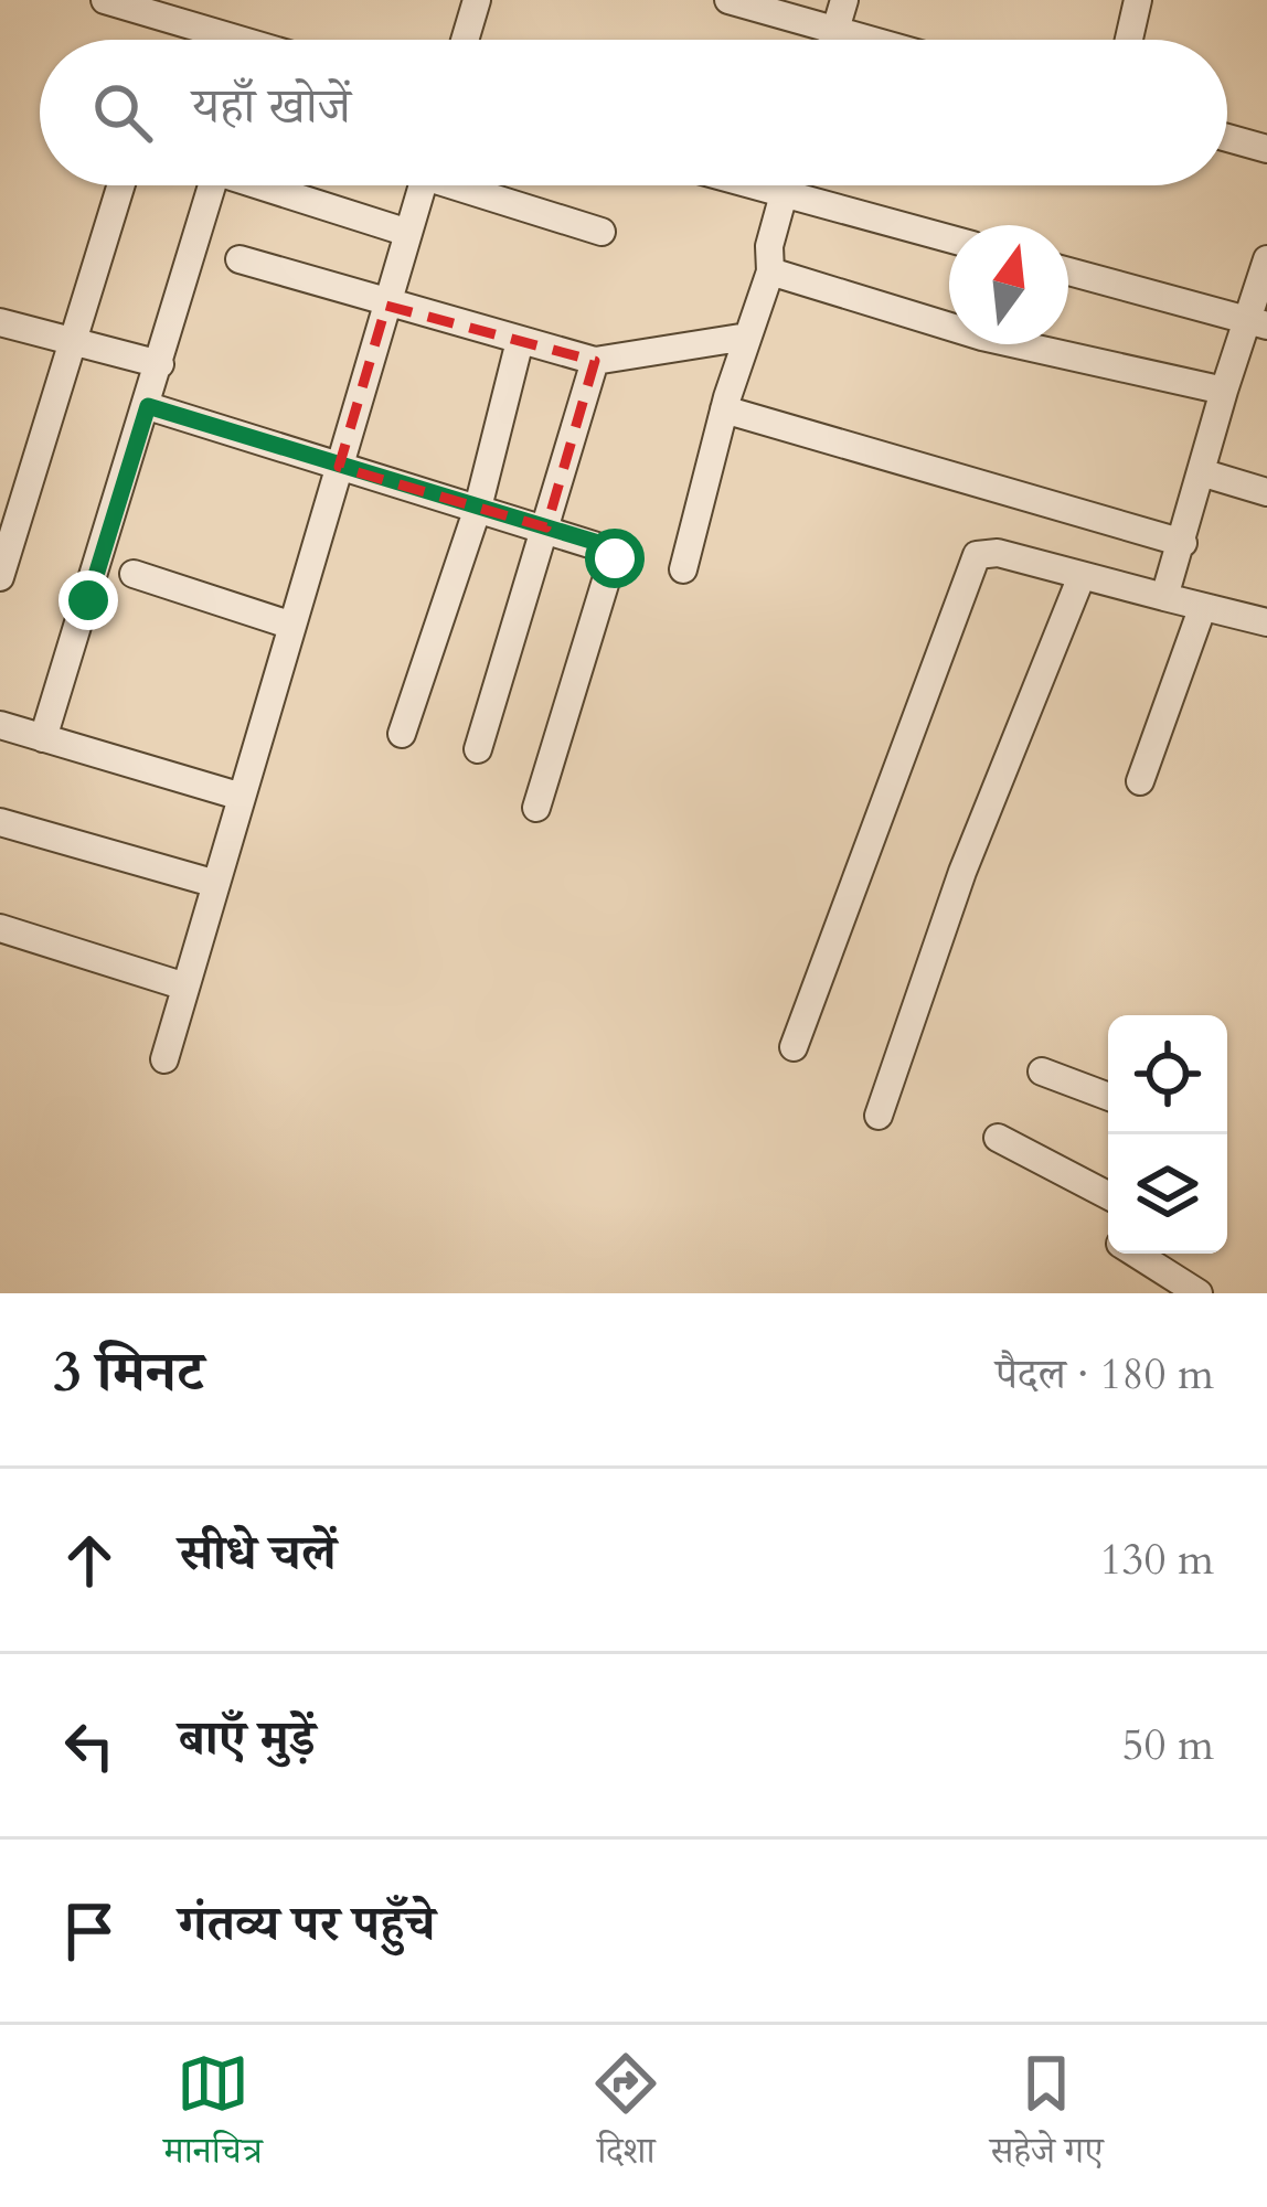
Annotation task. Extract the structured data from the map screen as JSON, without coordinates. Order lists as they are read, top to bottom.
{
  "north": "top",
  "page": {
    "search": "यहाँ खोजें",
    "heading": ["3 मिनट", "पैदल · 180 m"],
    "list": [
      ["सीधे चलें", "130 m"],
      ["बाएँ मुड़ें", "50 m"],
      "गंतव्य पर पहुँचे"
    ],
    "nav": ["मानचित्र", "दिशा", "सहेजे गए"]
  }
}
